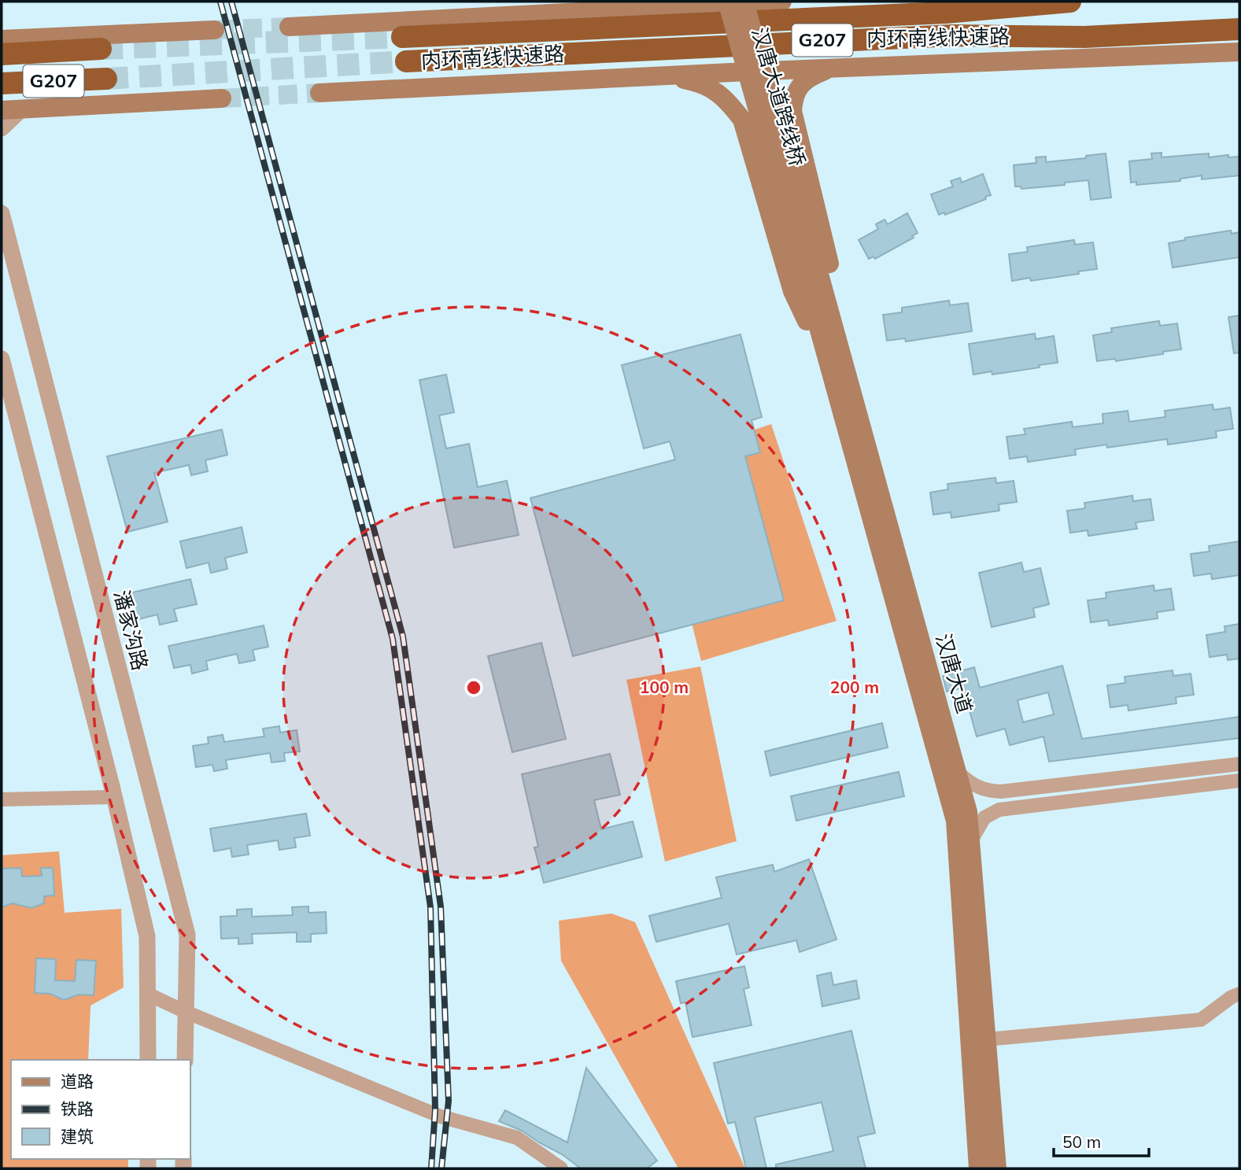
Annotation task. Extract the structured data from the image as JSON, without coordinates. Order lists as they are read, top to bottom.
{
  "streets": {
    "highway": ["内环南线快速路", "G207"],
    "main road": ["汉唐大道跨线桥", "汉唐大道"],
    "street": ["潘家沟路"]
  },
  "crossings": [
    ["汉唐大道跨线桥", "汉唐大道"]
  ],
  "legend": ["道路", "铁路", "建筑"],
  "scale_bar": "50 m",
  "rings": ["100 m", "200 m"]
}
